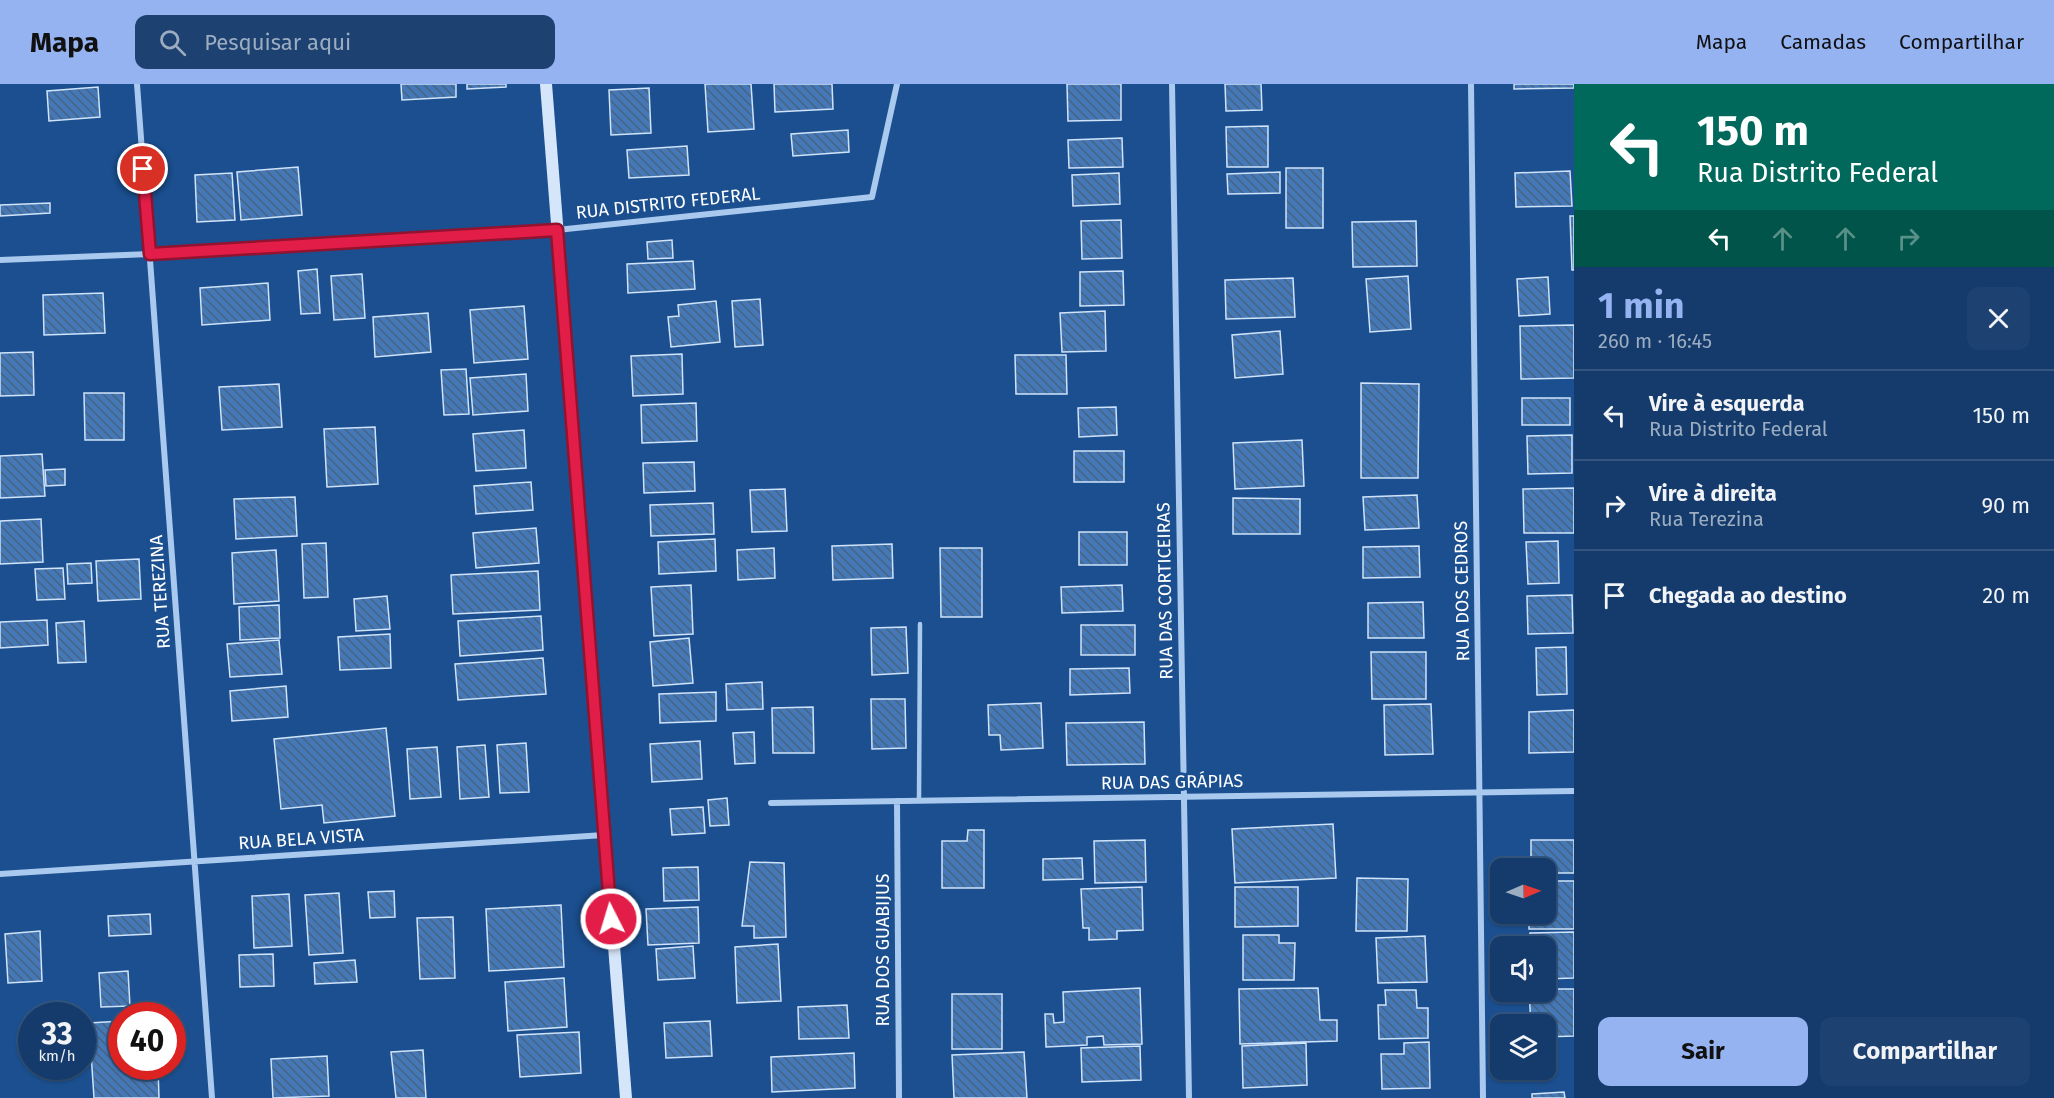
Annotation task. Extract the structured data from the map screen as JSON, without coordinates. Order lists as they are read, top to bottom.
{
  "streets": {
    "street": [
      "RUA DISTRITO FEDERAL",
      "RUA DAS CORTICEIRAS",
      "RUA DOS CEDROS",
      "RUA TEREZINA",
      "RUA DAS GRÁPIAS",
      "RUA BELA VISTA",
      "RUA DOS GUABIJUS"
    ]
  },
  "crossings": [
    ["RUA DISTRITO FEDERAL", "RUA TEREZINA"],
    ["RUA DAS CORTICEIRAS", "RUA DAS GRÁPIAS"],
    ["RUA DOS CEDROS", "RUA DAS GRÁPIAS"],
    ["RUA TEREZINA", "RUA BELA VISTA"],
    ["RUA DAS GRÁPIAS", "RUA DOS GUABIJUS"]
  ],
  "north": "right",
  "page": {
    "header": "Mapa",
    "search": "Pesquisar aqui",
    "nav": ["Mapa", "Camadas", "Compartilhar"],
    "turn": ["150 m", "Rua Distrito Federal"],
    "heading": ["1 min", "260 m · 16:45"],
    "list": [
      {
        "name": "Vire à esquerda",
        "note": "Rua Distrito Federal",
        "value": "150 m"
      },
      {
        "name": "Vire à direita",
        "note": "Rua Terezina",
        "value": "90 m"
      },
      {
        "name": "Chegada ao destino",
        "value": "20 m"
      }
    ],
    "speed": "33 km/h",
    "limit": "40",
    "buttons": ["Sair", "Compartilhar"]
  }
}
